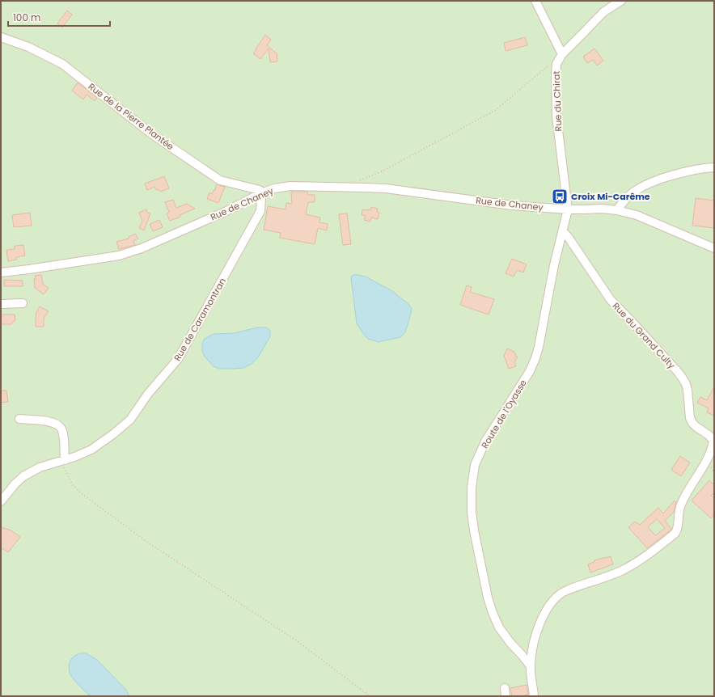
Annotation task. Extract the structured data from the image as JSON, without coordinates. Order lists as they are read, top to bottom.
{
  "streets": {
    "street": [
      "Rue du Chirat",
      "Rue de la Pierre Plantée",
      "Rue de Chaney",
      "Rue de Caramontran",
      "Rue du Grand Culty",
      "Route de l'Oyasse"
    ]
  },
  "crossings": [
    ["Rue du Chirat", "Rue de Chaney"],
    ["Rue du Chirat", "Route de l'Oyasse"],
    ["Rue de la Pierre Plantée", "Rue de Chaney"],
    ["Rue de la Pierre Plantée", "Rue de Caramontran"],
    ["Rue de Chaney", "Rue de Caramontran"],
    ["Rue de Chaney", "Route de l'Oyasse"],
    ["Rue du Grand Culty", "Route de l'Oyasse"]
  ],
  "places": {
    "bus stop": ["Croix Mi-Carême"]
  },
  "scale_bar": "100 m"
}
